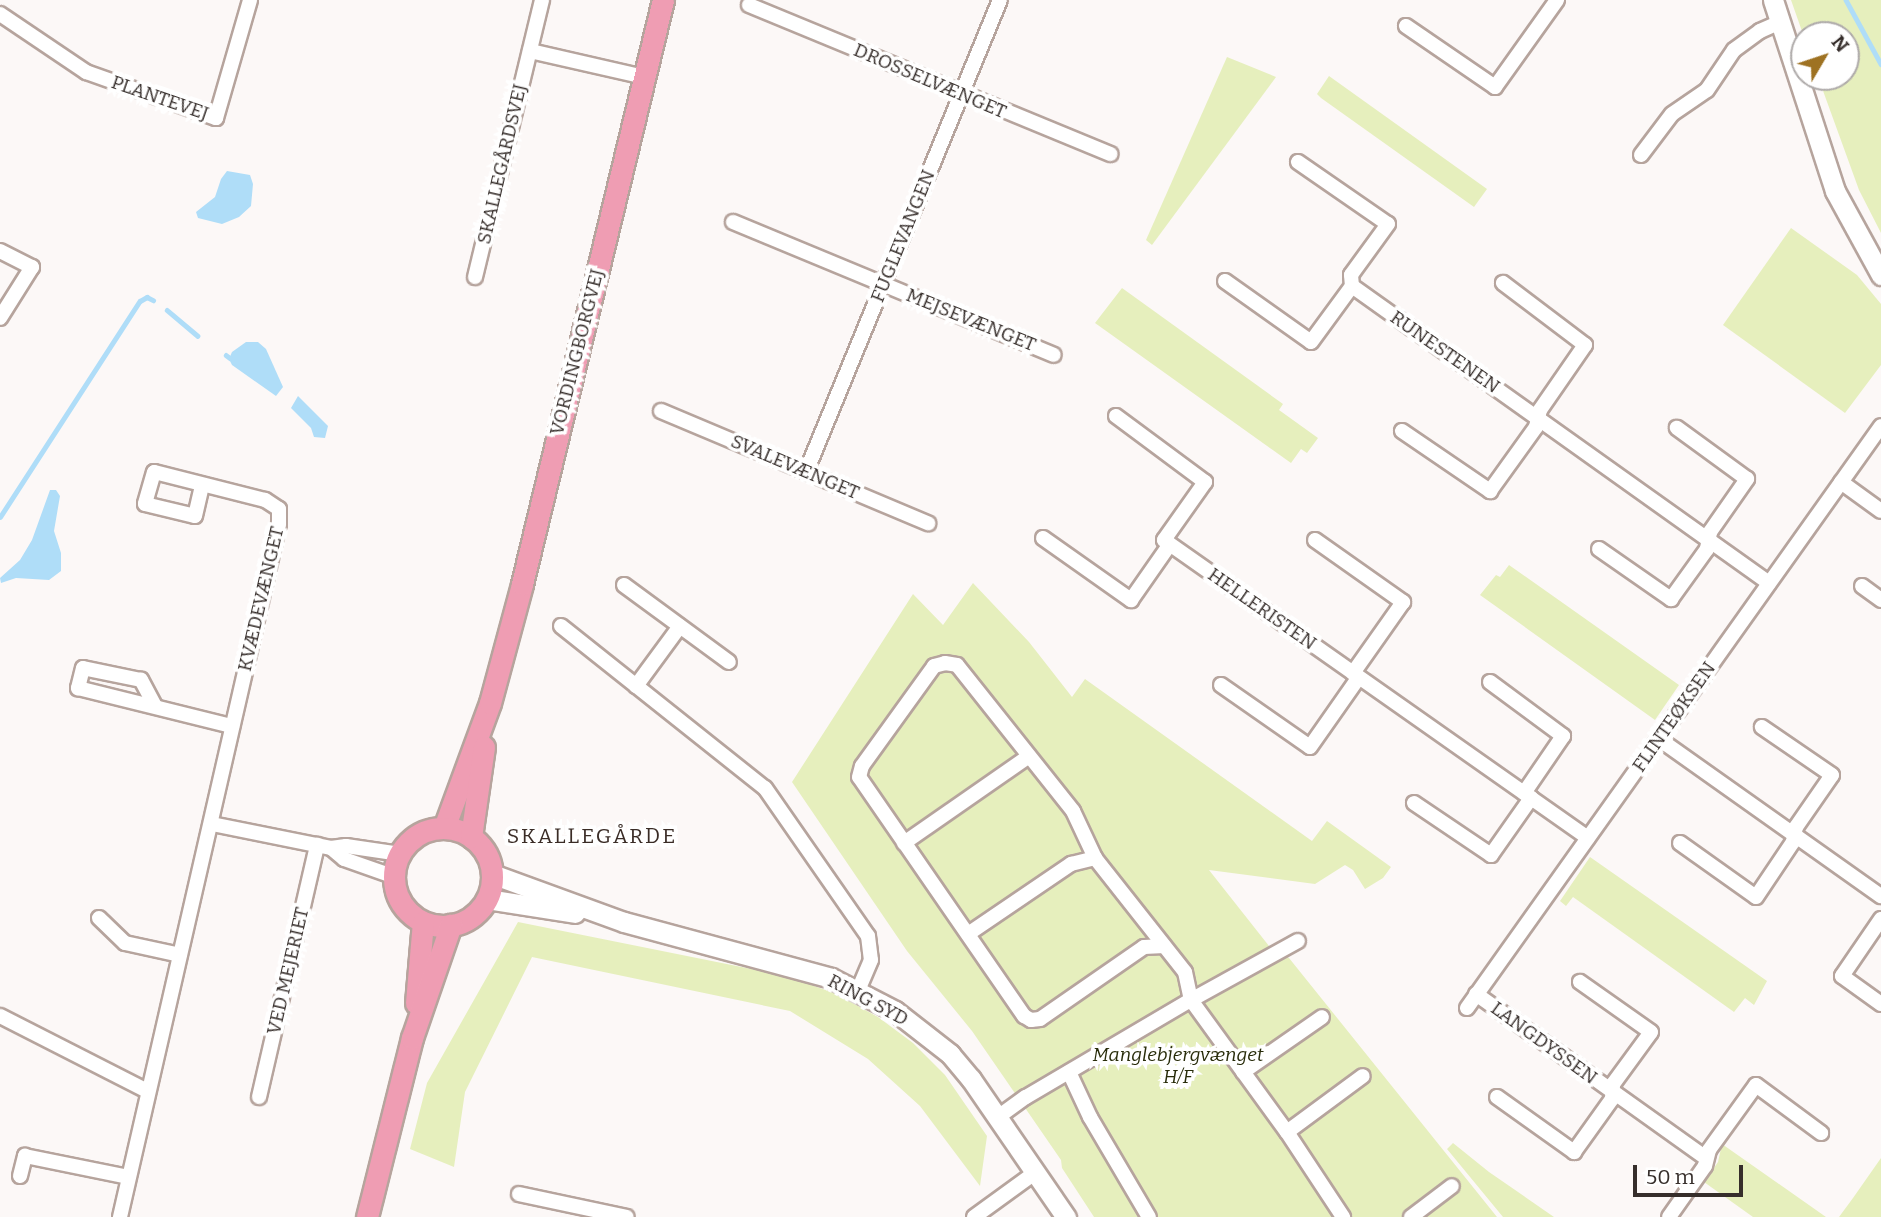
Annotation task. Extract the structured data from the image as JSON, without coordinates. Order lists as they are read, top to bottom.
{
  "streets": {
    "main road": ["VORDINGBORGVEJ", "RING SYD"],
    "street": [
      "DROSSELVÆNGET",
      "PLANTEVEJ",
      "SKALLEGÅRDSVEJ",
      "FUGLEVANGEN",
      "MEJSEVÆNGET",
      "RUNESTENEN",
      "SVALEVÆNGET",
      "KVÆDEVÆNGET",
      "HELLERISTEN",
      "FLINTEØKSEN",
      "VED MEJERIET",
      "LANGDYSSEN"
    ]
  },
  "crossings": [
    ["DROSSELVÆNGET", "FUGLEVANGEN"],
    ["FUGLEVANGEN", "MEJSEVÆNGET"],
    ["FUGLEVANGEN", "SVALEVÆNGET"],
    ["VORDINGBORGVEJ", "RING SYD"],
    ["RUNESTENEN", "FLINTEØKSEN"],
    ["HELLERISTEN", "FLINTEØKSEN"],
    ["FLINTEØKSEN", "LANGDYSSEN"]
  ],
  "districts": ["SKALLEGÅRDE"],
  "parks": ["Manglebjergvænget H/F"],
  "scale_bar": "50 m",
  "north": "top right"
}
